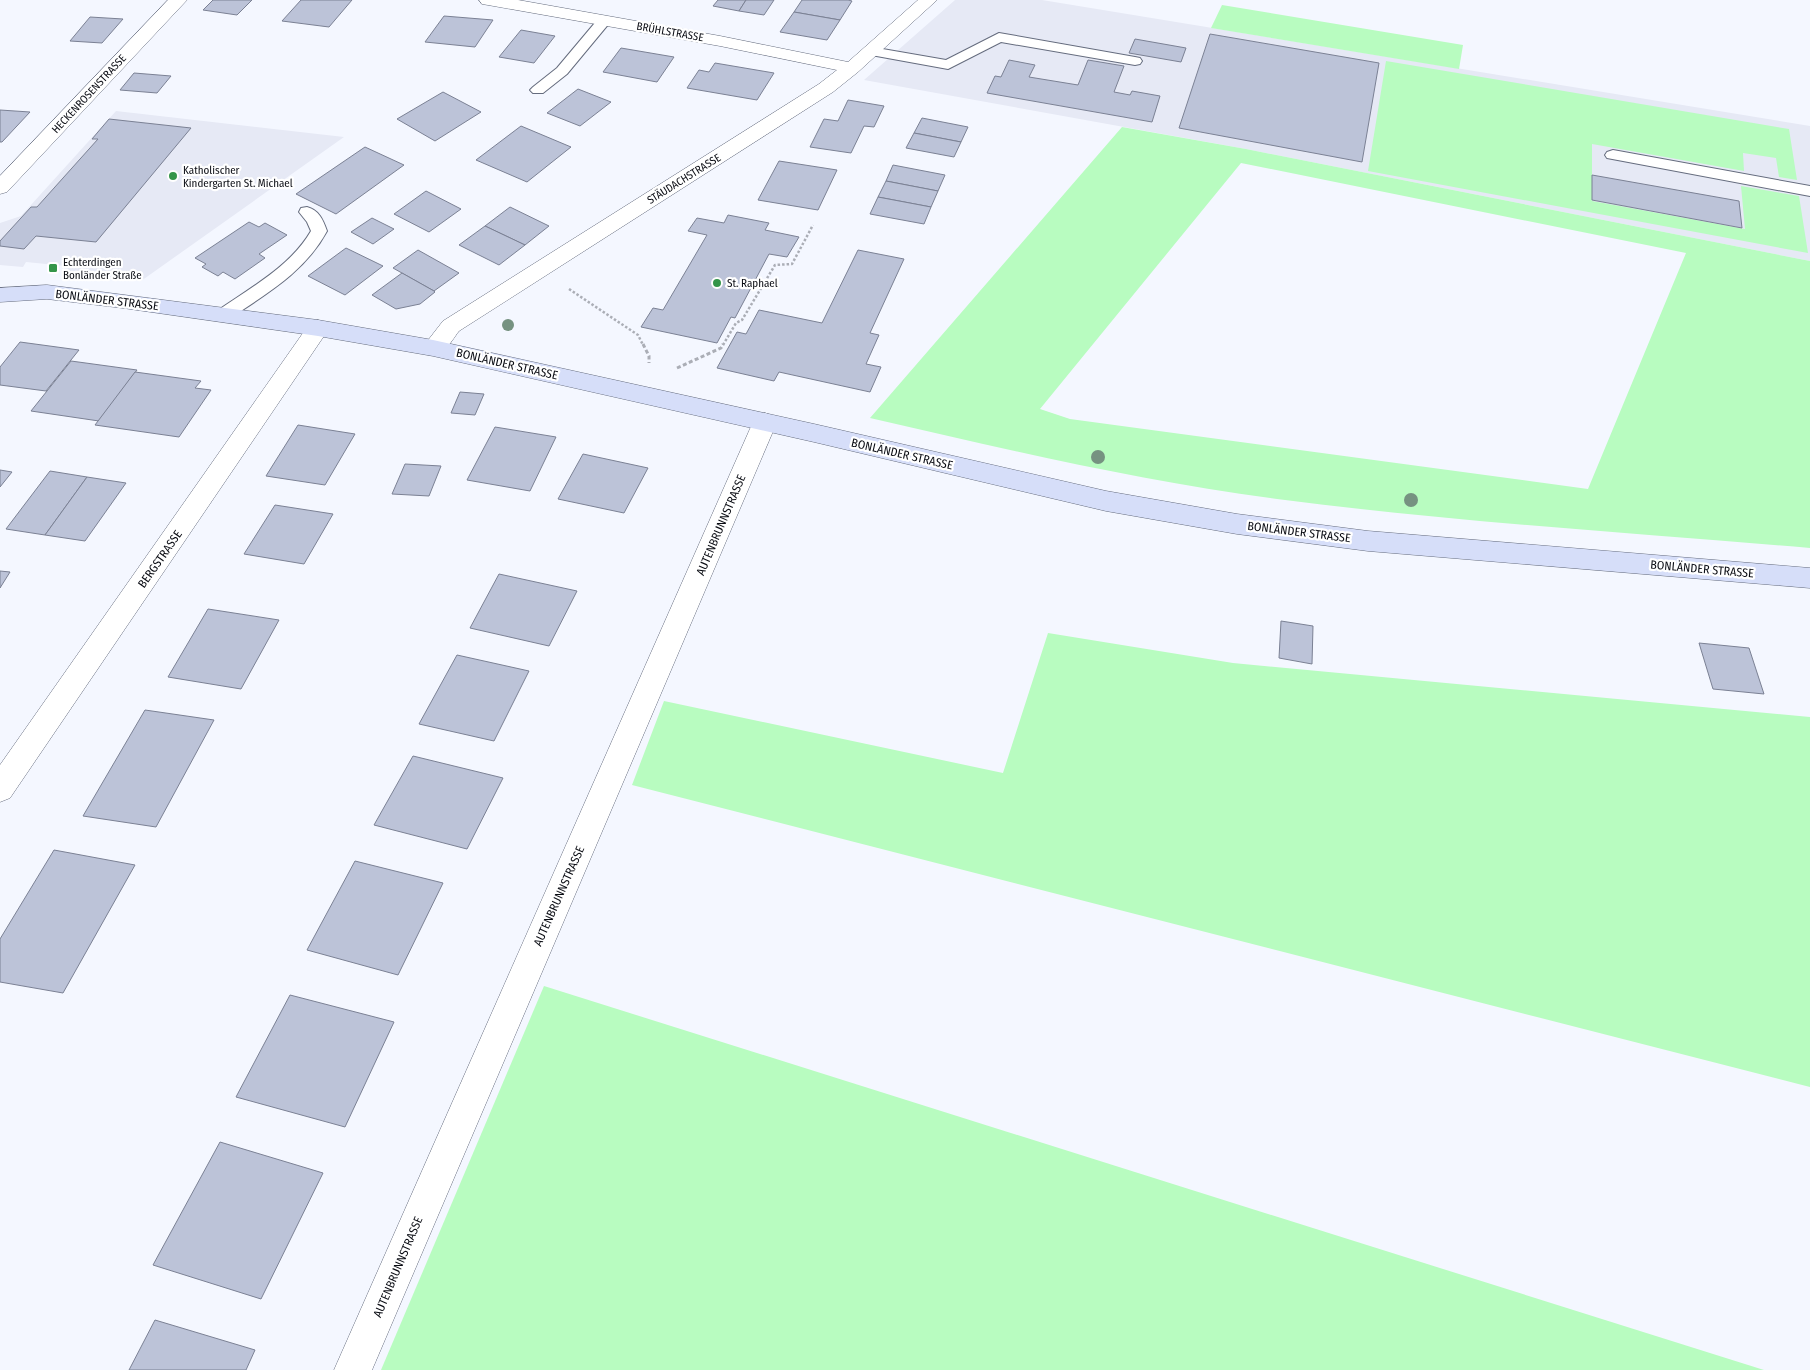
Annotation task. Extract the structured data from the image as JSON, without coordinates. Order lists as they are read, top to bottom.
{
  "streets": {
    "street": [
      "BRÜHLSTRASSE",
      "HECKENROSENSTRASSE",
      "STÄUDACHSTRASSE",
      "BONLÄNDER STRASSE",
      "AUTENBRUNNSTRASSE",
      "BERGSTRASSE"
    ]
  },
  "crossings": [
    ["BRÜHLSTRASSE", "STÄUDACHSTRASSE"],
    ["STÄUDACHSTRASSE", "BONLÄNDER STRASSE"],
    ["BONLÄNDER STRASSE", "AUTENBRUNNSTRASSE"],
    ["BONLÄNDER STRASSE", "BERGSTRASSE"]
  ],
  "places": {
    "other": ["Katholischer Kindergarten St. Michael", "St. Raphael"],
    "transit": ["Echterdingen Bonländer Straße"]
  }
}
